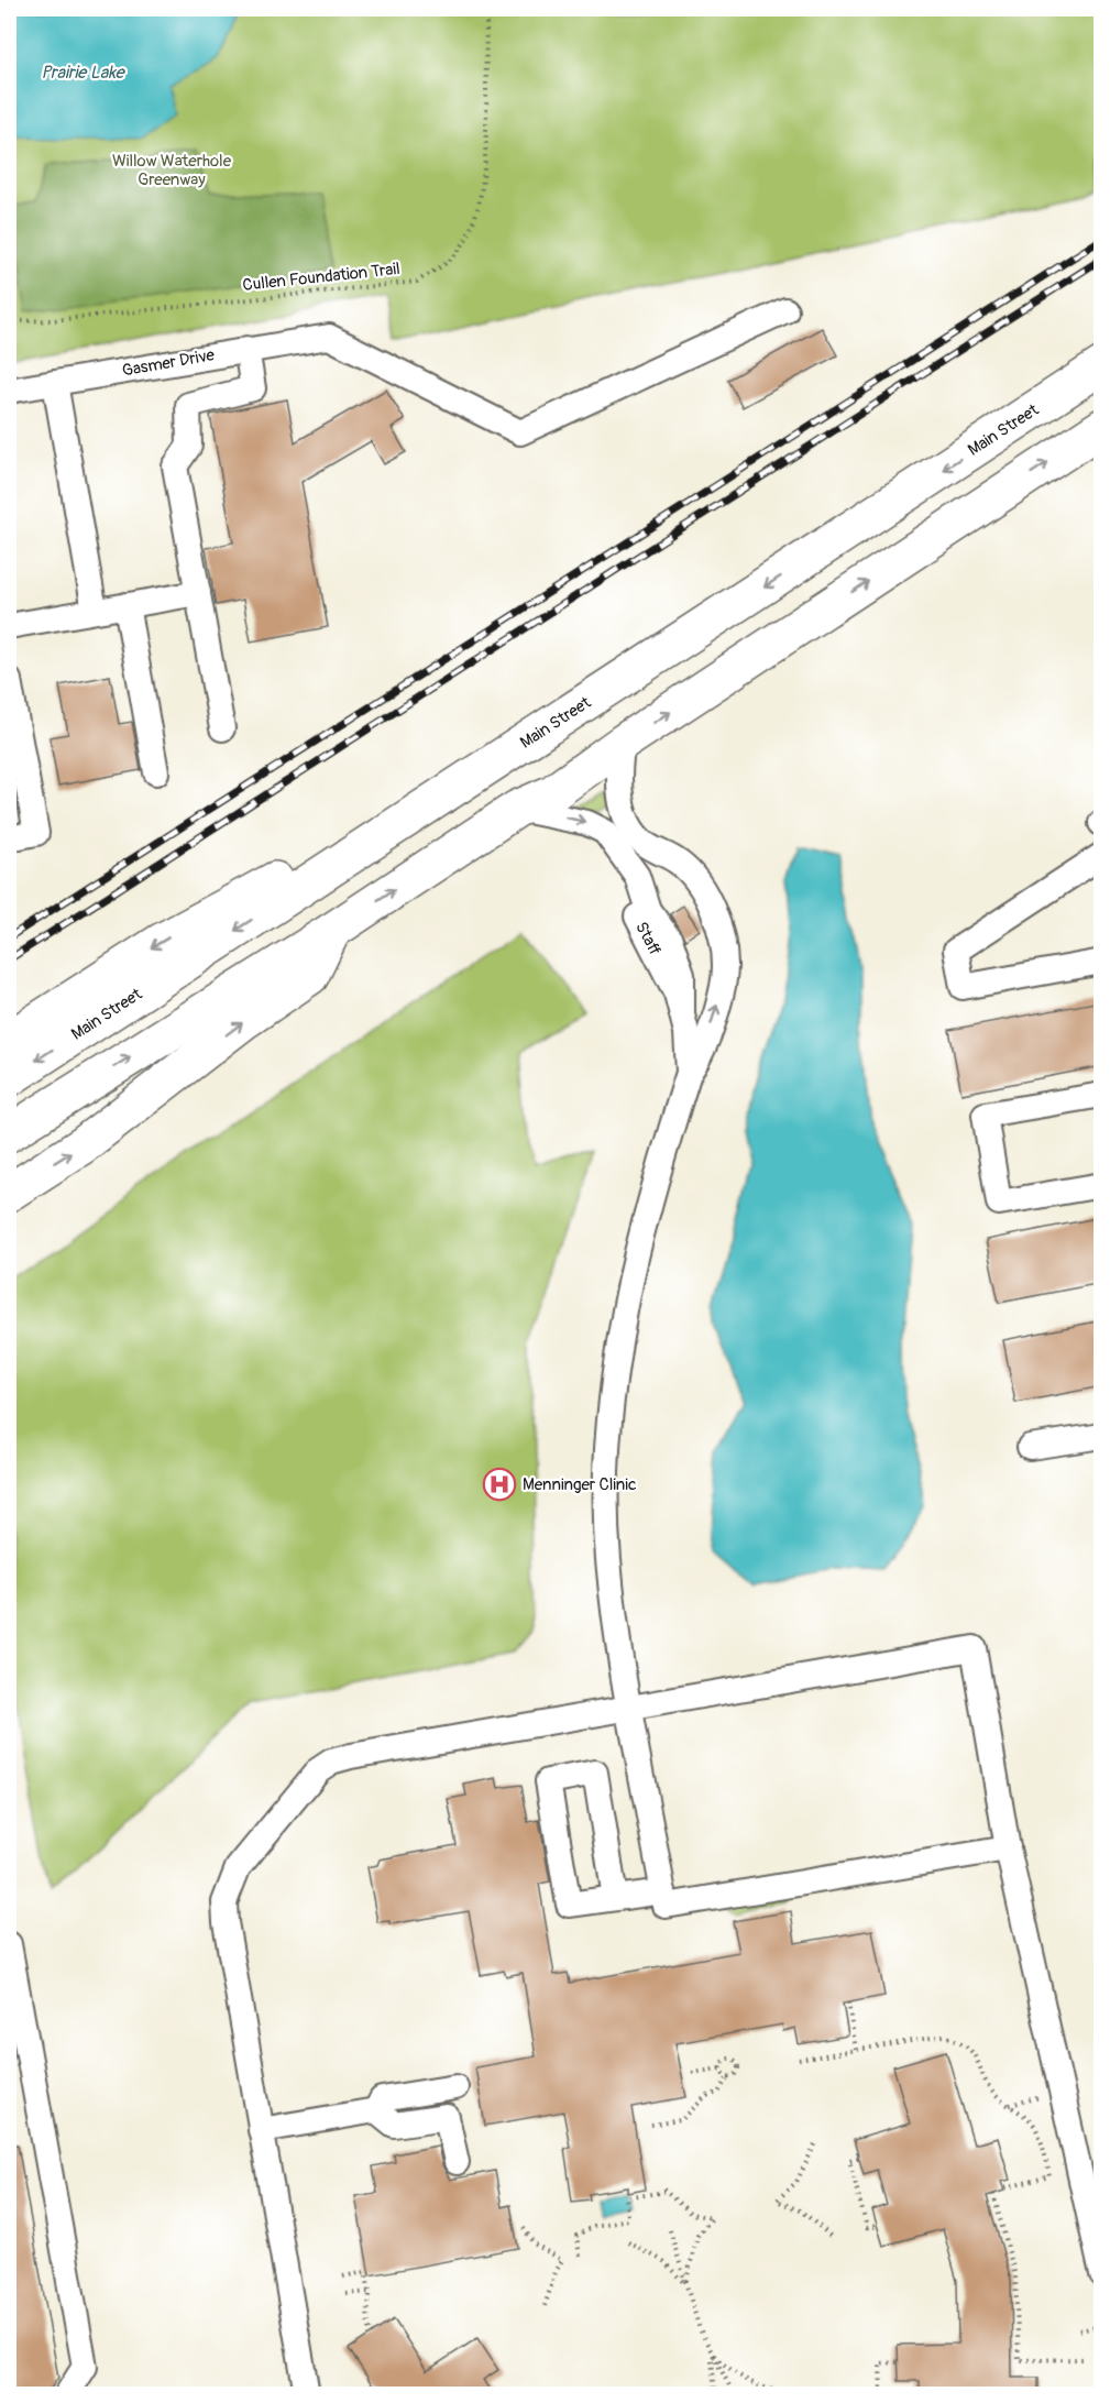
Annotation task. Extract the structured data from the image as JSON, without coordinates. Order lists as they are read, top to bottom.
{
  "streets": {
    "highway": ["Main Street"],
    "street": ["Gasmer Drive", "Staff"],
    "path": ["Cullen Foundation Trail"]
  },
  "water": ["Prairie Lake"],
  "parks": ["Willow Waterhole Greenway"],
  "places": {
    "hospital": ["Menninger Clinic"]
  }
}
